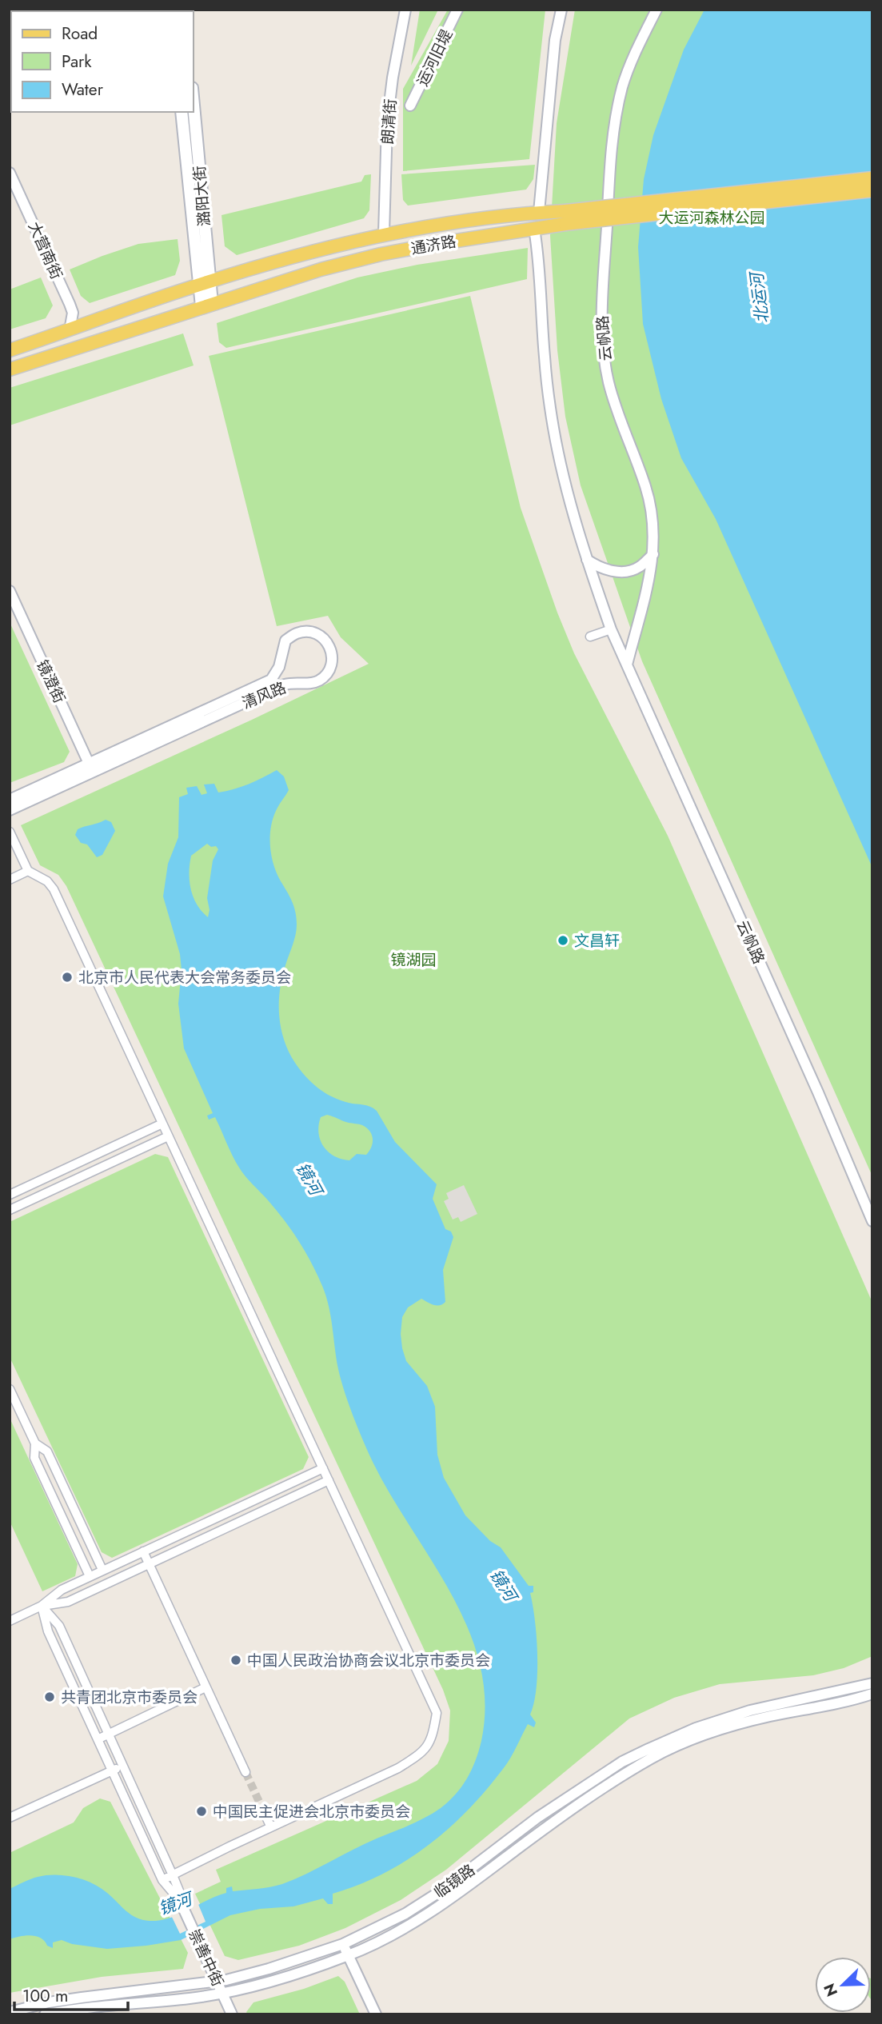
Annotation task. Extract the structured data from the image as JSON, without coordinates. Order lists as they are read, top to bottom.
{
  "streets": {
    "main road": ["潞阳大街", "通济路"],
    "street": [
      "运河旧堤",
      "朗清街",
      "大营南街",
      "云帆路",
      "镜澄街",
      "清风路",
      "临镜路",
      "崇善中街"
    ]
  },
  "crossings": [
    ["朗清街", "通济路"],
    ["潞阳大街", "通济路"],
    ["通济路", "大营南街"],
    ["通济路", "云帆路"],
    ["镜澄街", "清风路"],
    ["临镜路", "崇善中街"]
  ],
  "water": ["北运河", "镜河"],
  "parks": ["大运河森林公园", "镜湖园"],
  "places": [
    "文昌轩",
    "北京市人民代表大会常务委员会",
    "中国人民政治协商会议北京市委员会",
    "共青团北京市委员会",
    "中国民主促进会北京市委员会"
  ],
  "legend": ["Road", "Park", "Water"],
  "scale_bar": "100 m",
  "north": "bottom left"
}
